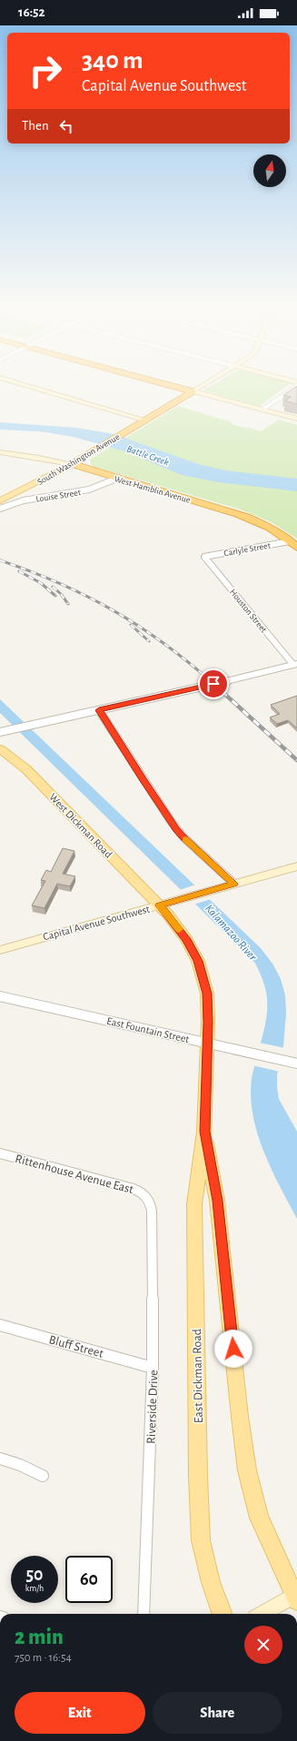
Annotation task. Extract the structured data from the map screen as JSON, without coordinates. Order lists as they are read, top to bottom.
{
  "streets": {
    "highway": ["South Washington Avenue", "West Hamblin Avenue"],
    "main road": ["West Dickman Road", "East Dickman Road"],
    "street": [
      "Louise Street",
      "Carlyle Street",
      "Houston Street",
      "Capital Avenue Southwest",
      "East Fountain Street",
      "Rittenhouse Avenue East",
      "Bluff Street",
      "Riverside Drive"
    ]
  },
  "crossings": [
    ["South Washington Avenue", "West Hamblin Avenue"],
    ["West Hamblin Avenue", "Louise Street"],
    ["West Hamblin Avenue", "Carlyle Street"],
    ["Carlyle Street", "Houston Street"],
    ["West Dickman Road", "Capital Avenue Southwest"],
    ["West Dickman Road", "East Dickman Road"],
    ["Capital Avenue Southwest", "East Dickman Road"],
    ["East Fountain Street", "East Dickman Road"],
    ["Rittenhouse Avenue East", "Riverside Drive"],
    ["Bluff Street", "Riverside Drive"]
  ],
  "water": ["Battle Creek", "Kalamazoo River"],
  "north": "top",
  "page": {
    "status": "16:52",
    "turn": ["340 m", "Capital Avenue Southwest"],
    "then": "Then",
    "speed": "50 km/h",
    "limit": "60",
    "heading": ["2 min", "750 m · 16:54"],
    "buttons": ["Exit", "Share"]
  }
}
